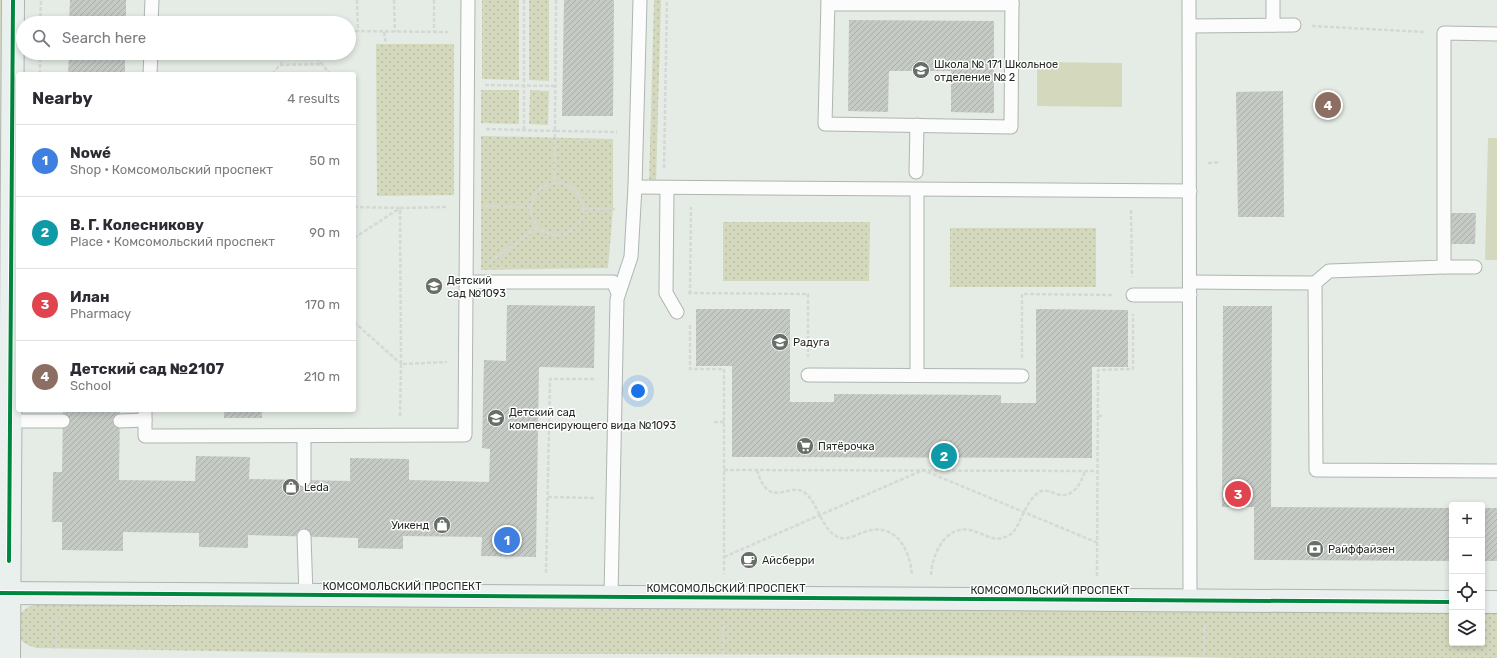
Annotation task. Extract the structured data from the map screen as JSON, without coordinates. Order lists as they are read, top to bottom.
{
  "streets": {
    "street": ["КОМСОМОЛЬСКИЙ ПРОСПЕКТ"]
  },
  "places": {
    "school or university": [
      "Школа № 171 Школьное отделение № 2",
      "Детский сад №1093",
      "Радуга",
      "Детский сад компенсирующего вида №1093"
    ],
    "supermarket": ["Пятёрочка"],
    "shop": ["Leda", "Уикенд"],
    "bank": ["Райффайзен"],
    "cafe": ["Айсберри"]
  },
  "page": {
    "search": "Search here",
    "heading": ["Nearby", "4 results"],
    "pins": [
      "4",
      "2",
      "3",
      "1"
    ],
    "list": [
      {
        "mark": "1",
        "name": "Nowé",
        "note": "Shop · Комсомольский проспект",
        "value": "50 m"
      },
      {
        "mark": "2",
        "name": "В. Г. Колесникову",
        "note": "Place · Комсомольский проспект",
        "value": "90 m"
      },
      {
        "mark": "3",
        "name": "Илан",
        "note": "Pharmacy",
        "value": "170 m"
      },
      {
        "mark": "4",
        "name": "Детский сад №2107",
        "note": "School",
        "value": "210 m"
      }
    ],
    "map_buttons": ["+", "−"]
  }
}
